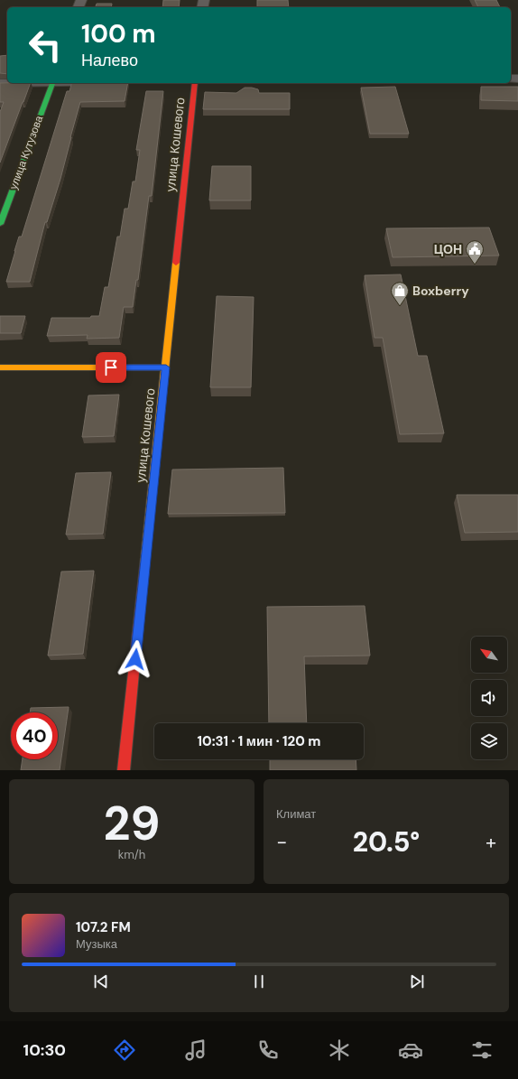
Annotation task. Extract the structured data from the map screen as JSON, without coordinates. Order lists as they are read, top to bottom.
{
  "streets": {
    "street": ["улица Кошевого", "улица Кутузова"]
  },
  "places": {
    "public building": ["ЦОН"],
    "shop": ["Boxberry"]
  },
  "north": "top left",
  "page": {
    "turn": ["100 m", "Налево"],
    "limit": "40",
    "trip": "10:31 · 1 мин · 120 m",
    "tile": [
      ["29", "km/h"],
      "Климат"
    ],
    "heat": ["−", "20.5°", "+"],
    "song": ["107.2 FM", "Музыка"],
    "tabs": "10:30"
  }
}
